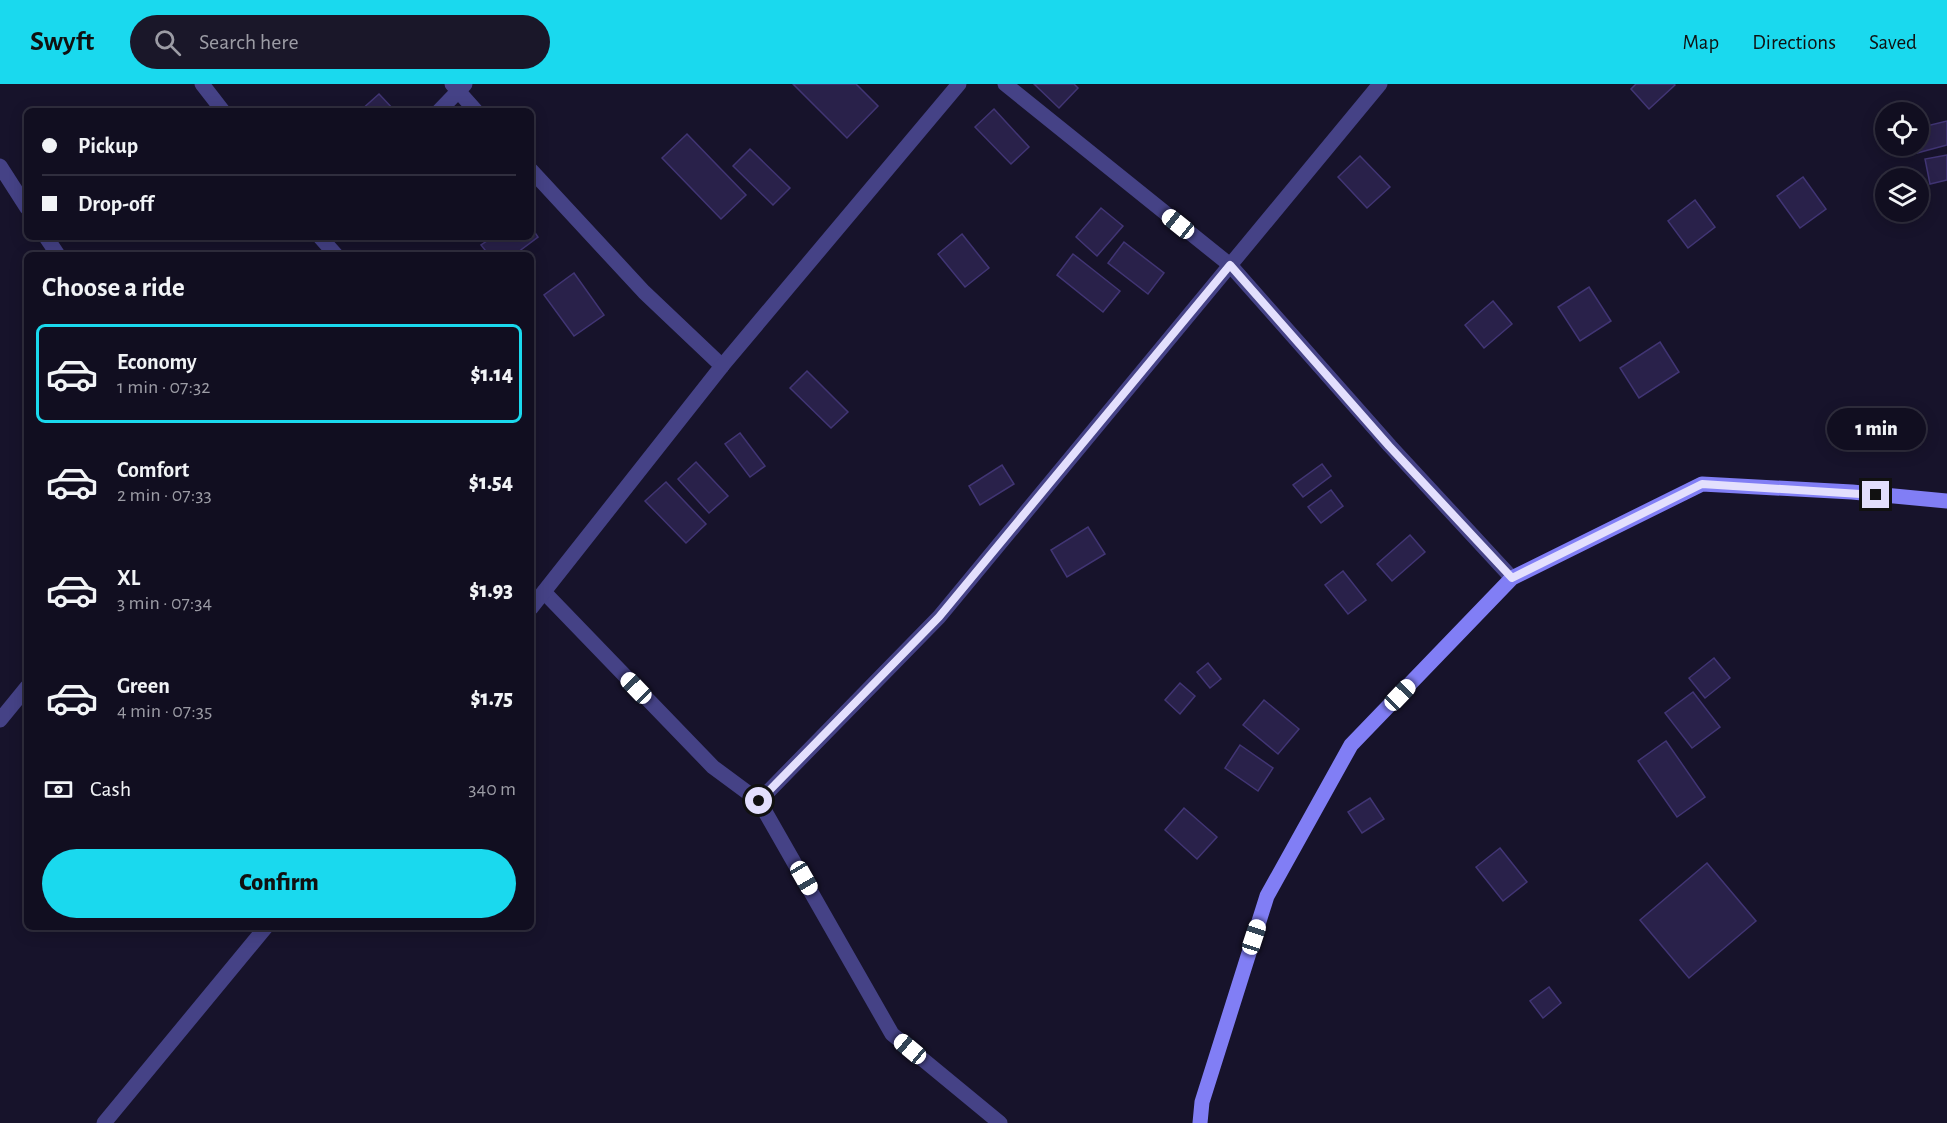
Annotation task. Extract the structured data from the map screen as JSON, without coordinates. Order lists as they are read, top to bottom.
{
  "page": {
    "header": "Swyft",
    "search": "Search here",
    "nav": ["Map", "Directions", "Saved"],
    "banner": ["Pickup", "Drop-off"],
    "heading": "Choose a ride",
    "list": [
      {
        "name": "Economy",
        "note": "1 min · 07:32",
        "value": "$1.14"
      },
      {
        "name": "Comfort",
        "note": "2 min · 07:33",
        "value": "$1.54"
      },
      {
        "name": "XL",
        "note": "3 min · 07:34",
        "value": "$1.93"
      },
      {
        "name": "Green",
        "note": "4 min · 07:35",
        "value": "$1.75"
      }
    ],
    "bubble": "1 min",
    "pay": ["Cash", "340 m"],
    "buttons": "Confirm"
  }
}
